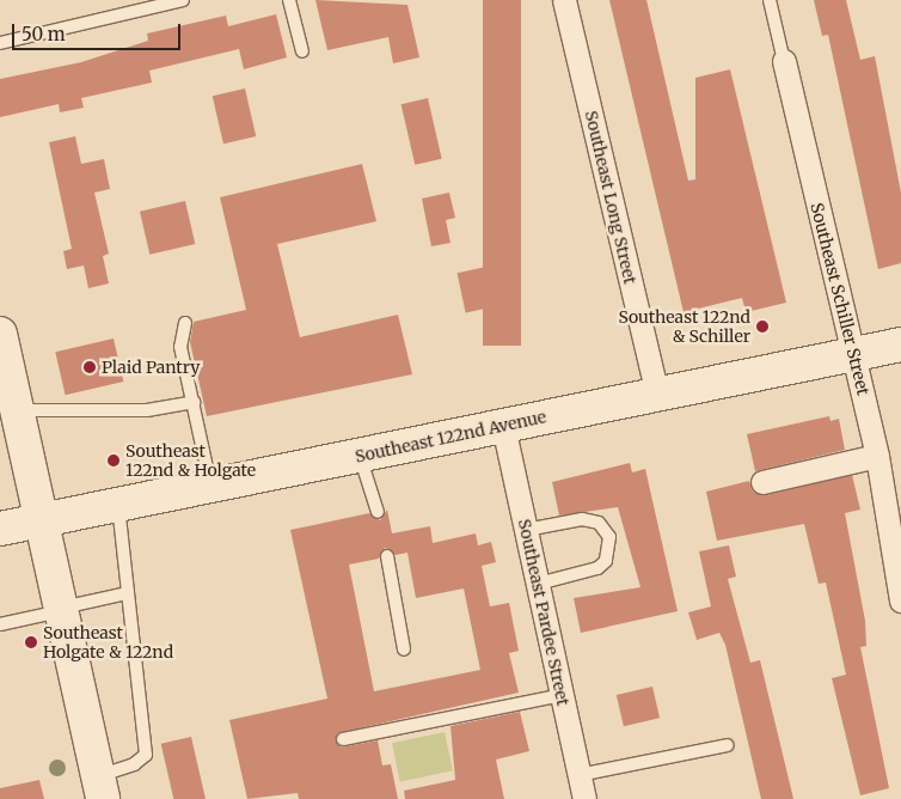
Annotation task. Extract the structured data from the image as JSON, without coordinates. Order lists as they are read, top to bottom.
{
  "streets": {
    "main road": ["Southeast 122nd Avenue"],
    "street": ["Southeast Long Street", "Southeast Schiller Street", "Southeast Pardee Street"]
  },
  "crossings": [
    ["Southeast Long Street", "Southeast 122nd Avenue"],
    ["Southeast Schiller Street", "Southeast 122nd Avenue"],
    ["Southeast 122nd Avenue", "Southeast Pardee Street"]
  ],
  "places": [
    "Southeast 122nd & Schiller",
    "Plaid Pantry",
    "Southeast 122nd & Holgate",
    "Southeast Holgate & 122nd"
  ],
  "scale_bar": "50 m"
}
